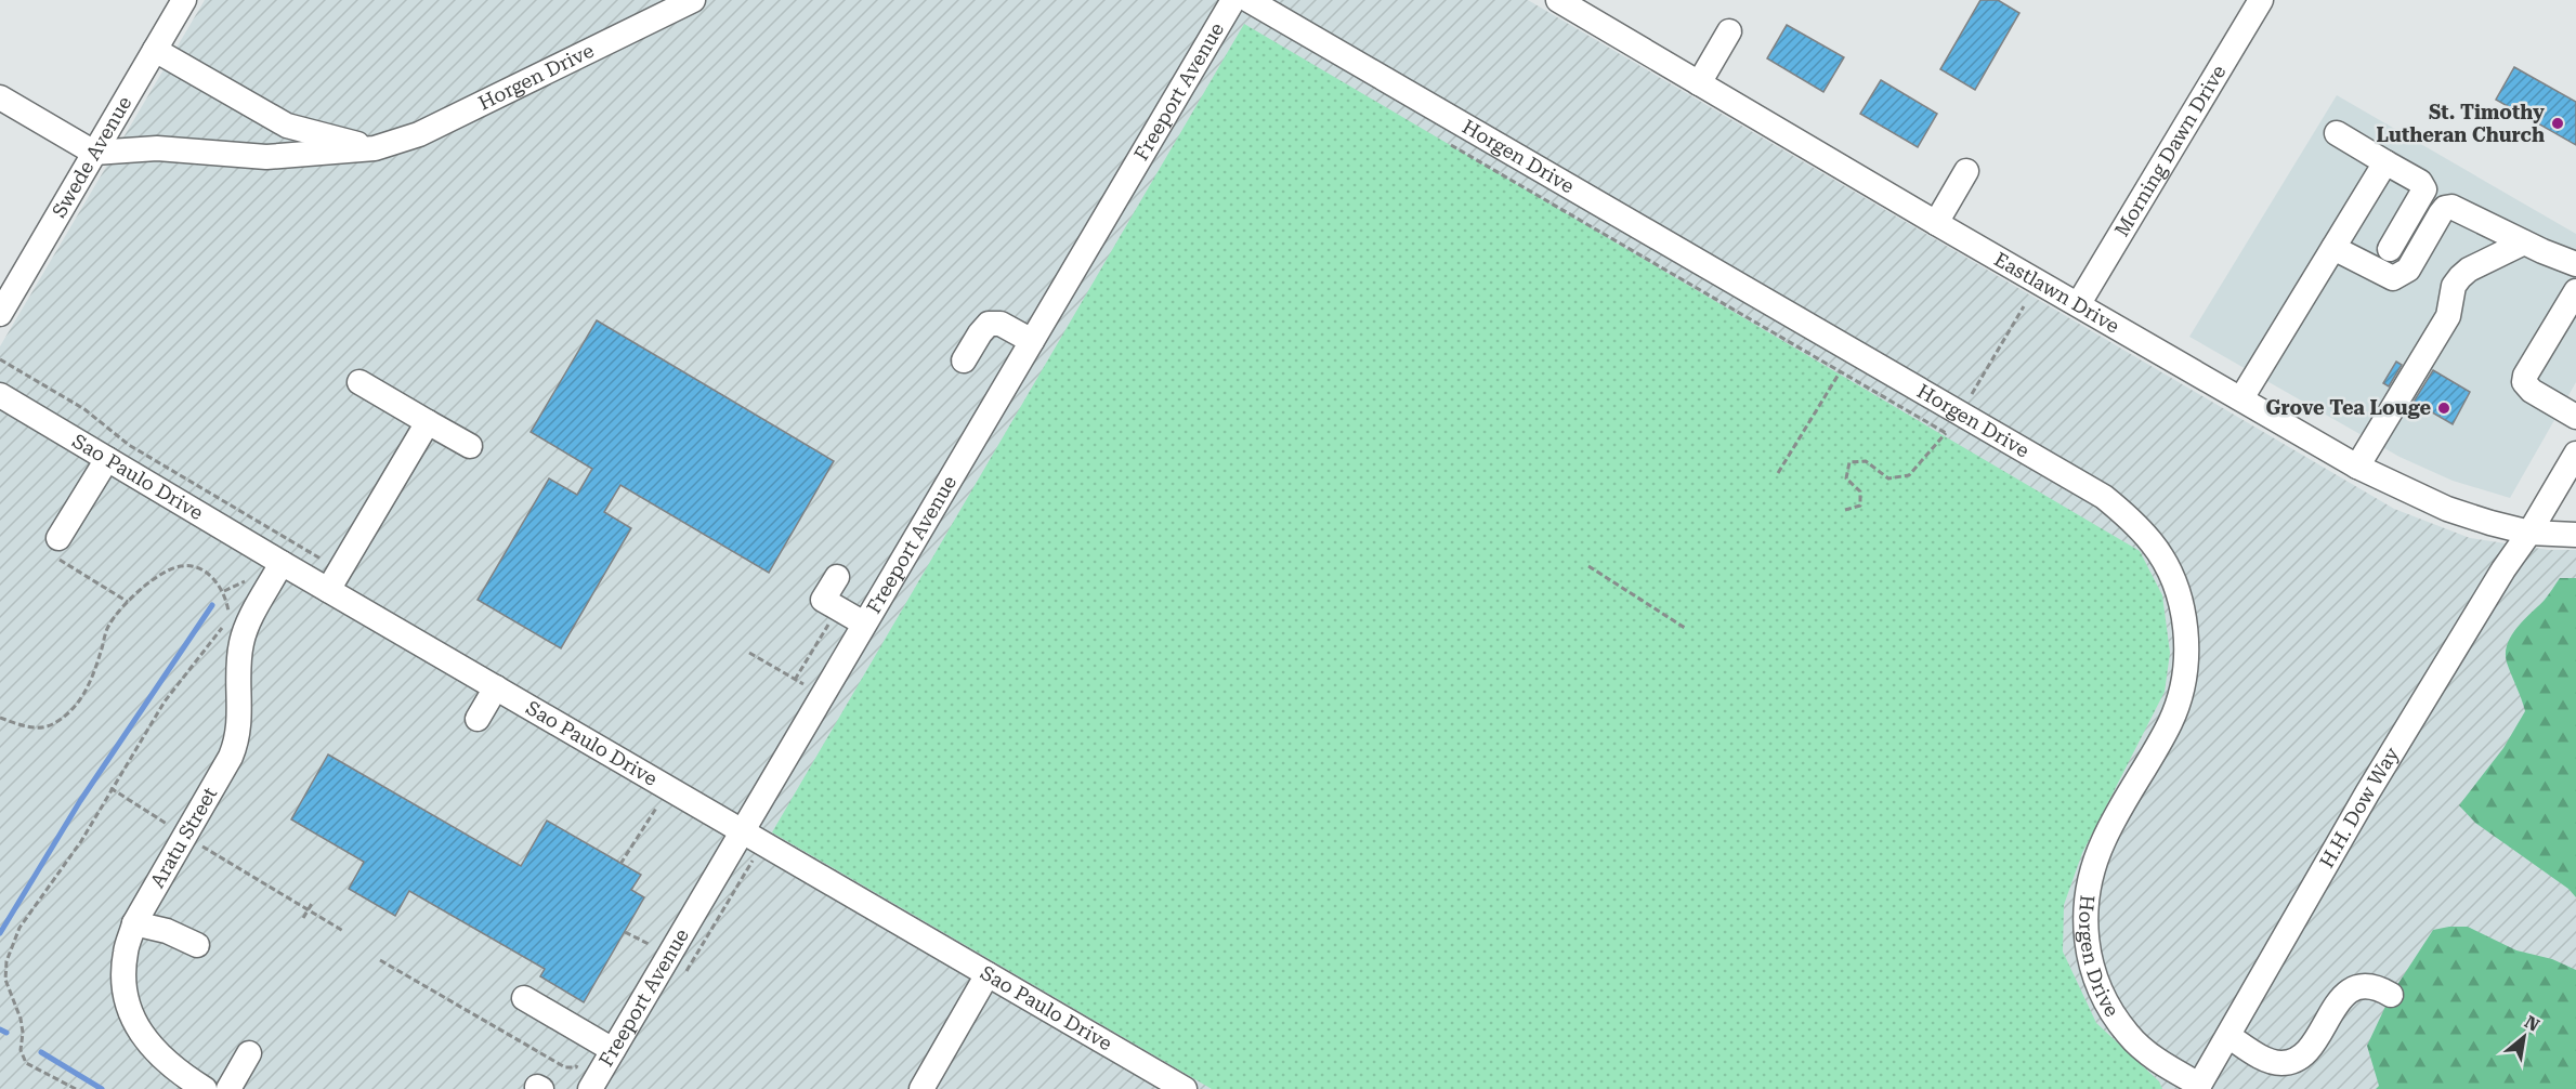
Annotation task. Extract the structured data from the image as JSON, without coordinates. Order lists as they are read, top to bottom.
{
  "streets": {
    "street": [
      "Horgen Drive",
      "Freeport Avenue",
      "Morning Dawn Drive",
      "Swede Avenue",
      "Eastlawn Drive",
      "Sao Paulo Drive",
      "H.H. Dow Way",
      "Aratu Street"
    ]
  },
  "crossings": [
    ["Horgen Drive", "Swede Avenue"],
    ["Horgen Drive", "H.H. Dow Way"],
    ["Freeport Avenue", "Sao Paulo Drive"],
    ["Morning Dawn Drive", "Eastlawn Drive"],
    ["Eastlawn Drive", "H.H. Dow Way"],
    ["Sao Paulo Drive", "Aratu Street"]
  ],
  "places": ["St. Timothy Lutheran Church", "Grove Tea Louge"],
  "north": "top right"
}
